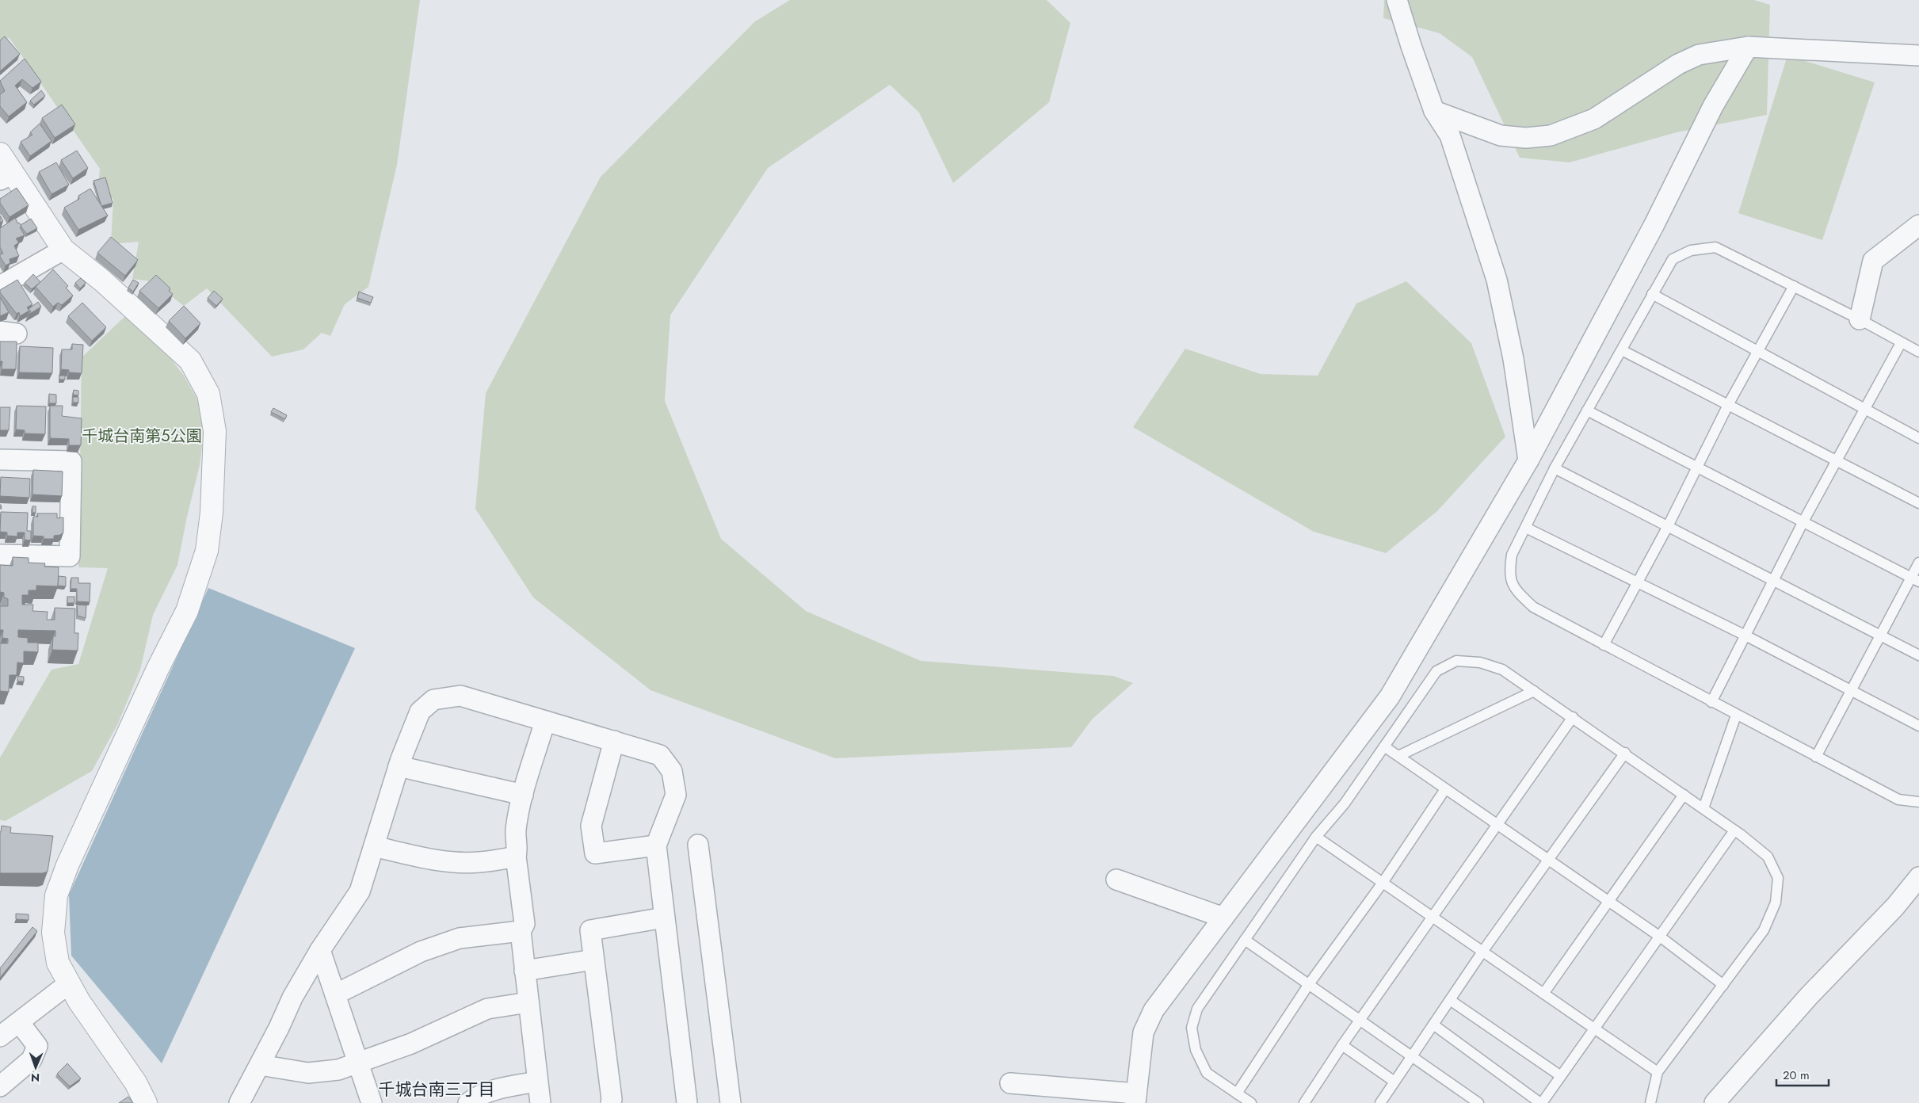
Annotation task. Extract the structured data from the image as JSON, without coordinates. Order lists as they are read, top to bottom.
{
  "districts": ["千城台南三丁目"],
  "parks": ["千城台南第5公園"],
  "scale_bar": "20 m",
  "north": "bottom"
}
